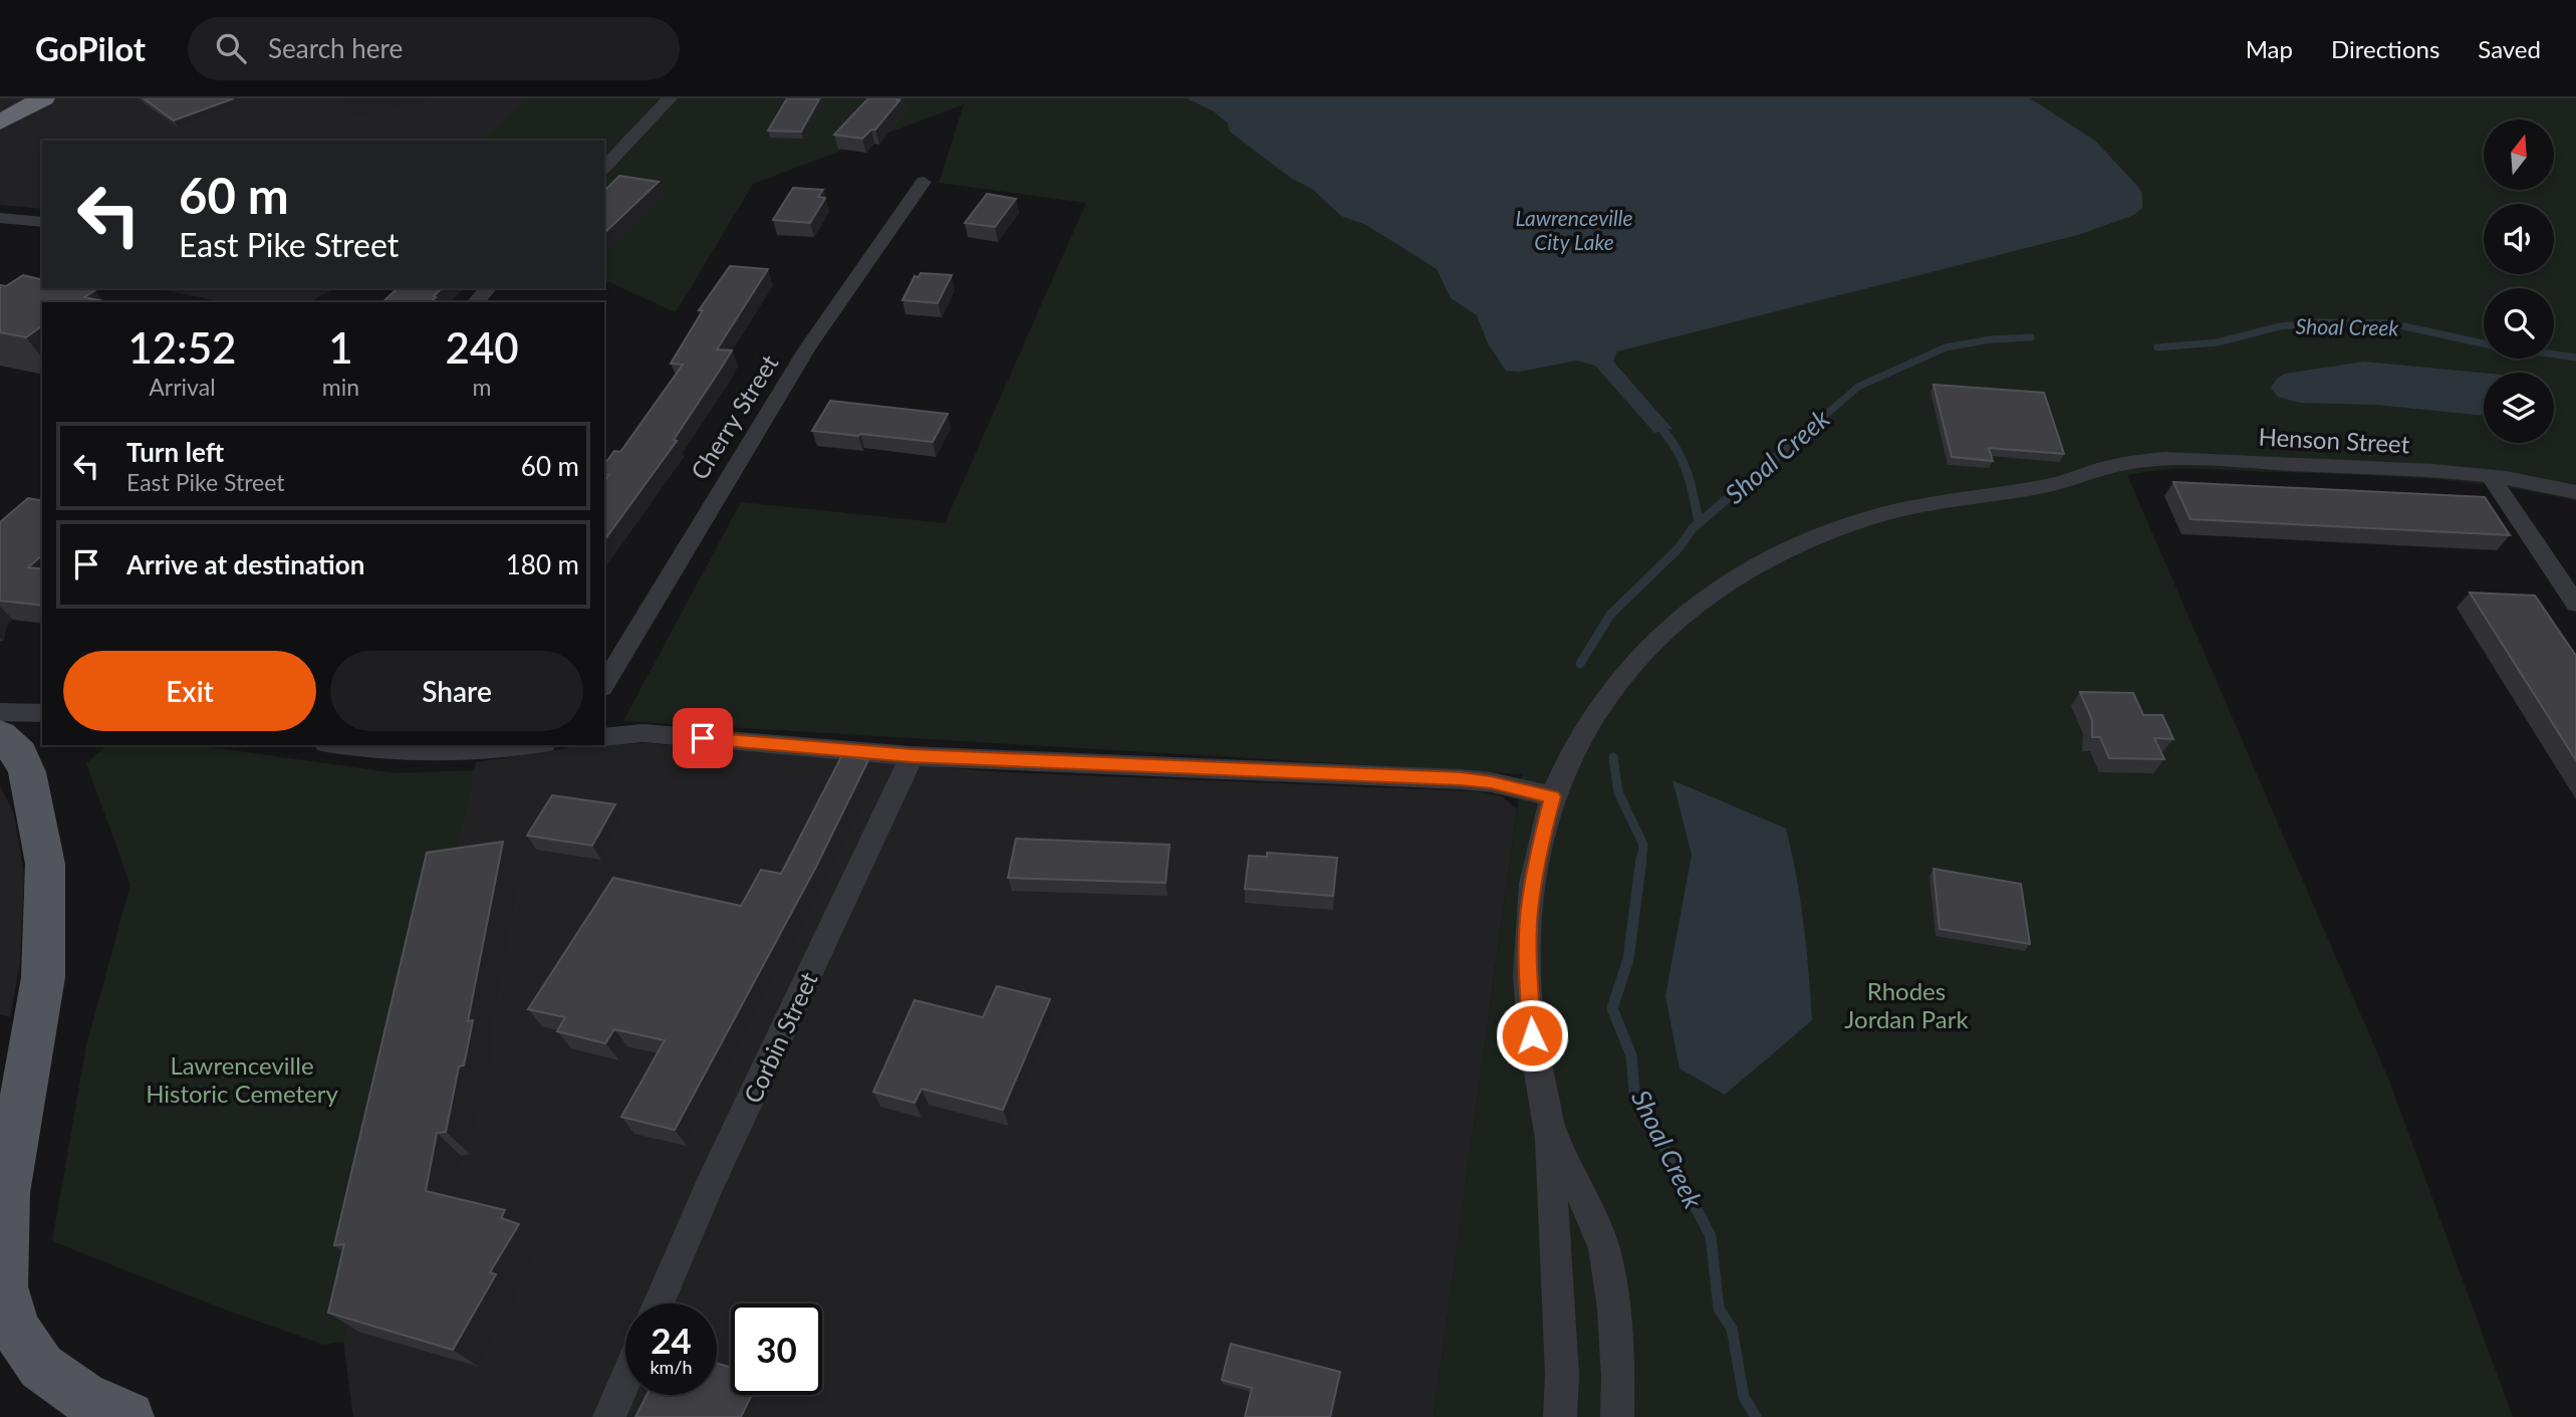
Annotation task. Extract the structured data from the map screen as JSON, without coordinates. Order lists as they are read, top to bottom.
{
  "streets": {
    "street": ["Cherry Street", "Henson Street", "Corbin Street"]
  },
  "water": ["Lawrenceville City Lake", "Shoal Creek"],
  "parks": ["Rhodes Jordan Park", "Lawrenceville Historic Cemetery"],
  "north": "top",
  "page": {
    "header": "GoPilot",
    "search": "Search here",
    "nav": ["Map", "Directions", "Saved"],
    "turn": ["60 m", "East Pike Street"],
    "eta": [
      "12:52",
      "Arrival",
      "1",
      "min",
      "240",
      "m"
    ],
    "list": [
      {
        "name": "Turn left",
        "note": "East Pike Street",
        "value": "60 m"
      },
      {
        "name": "Arrive at destination",
        "value": "180 m"
      }
    ],
    "buttons": ["Exit", "Share"],
    "speed": "24 km/h",
    "limit": "30"
  }
}
